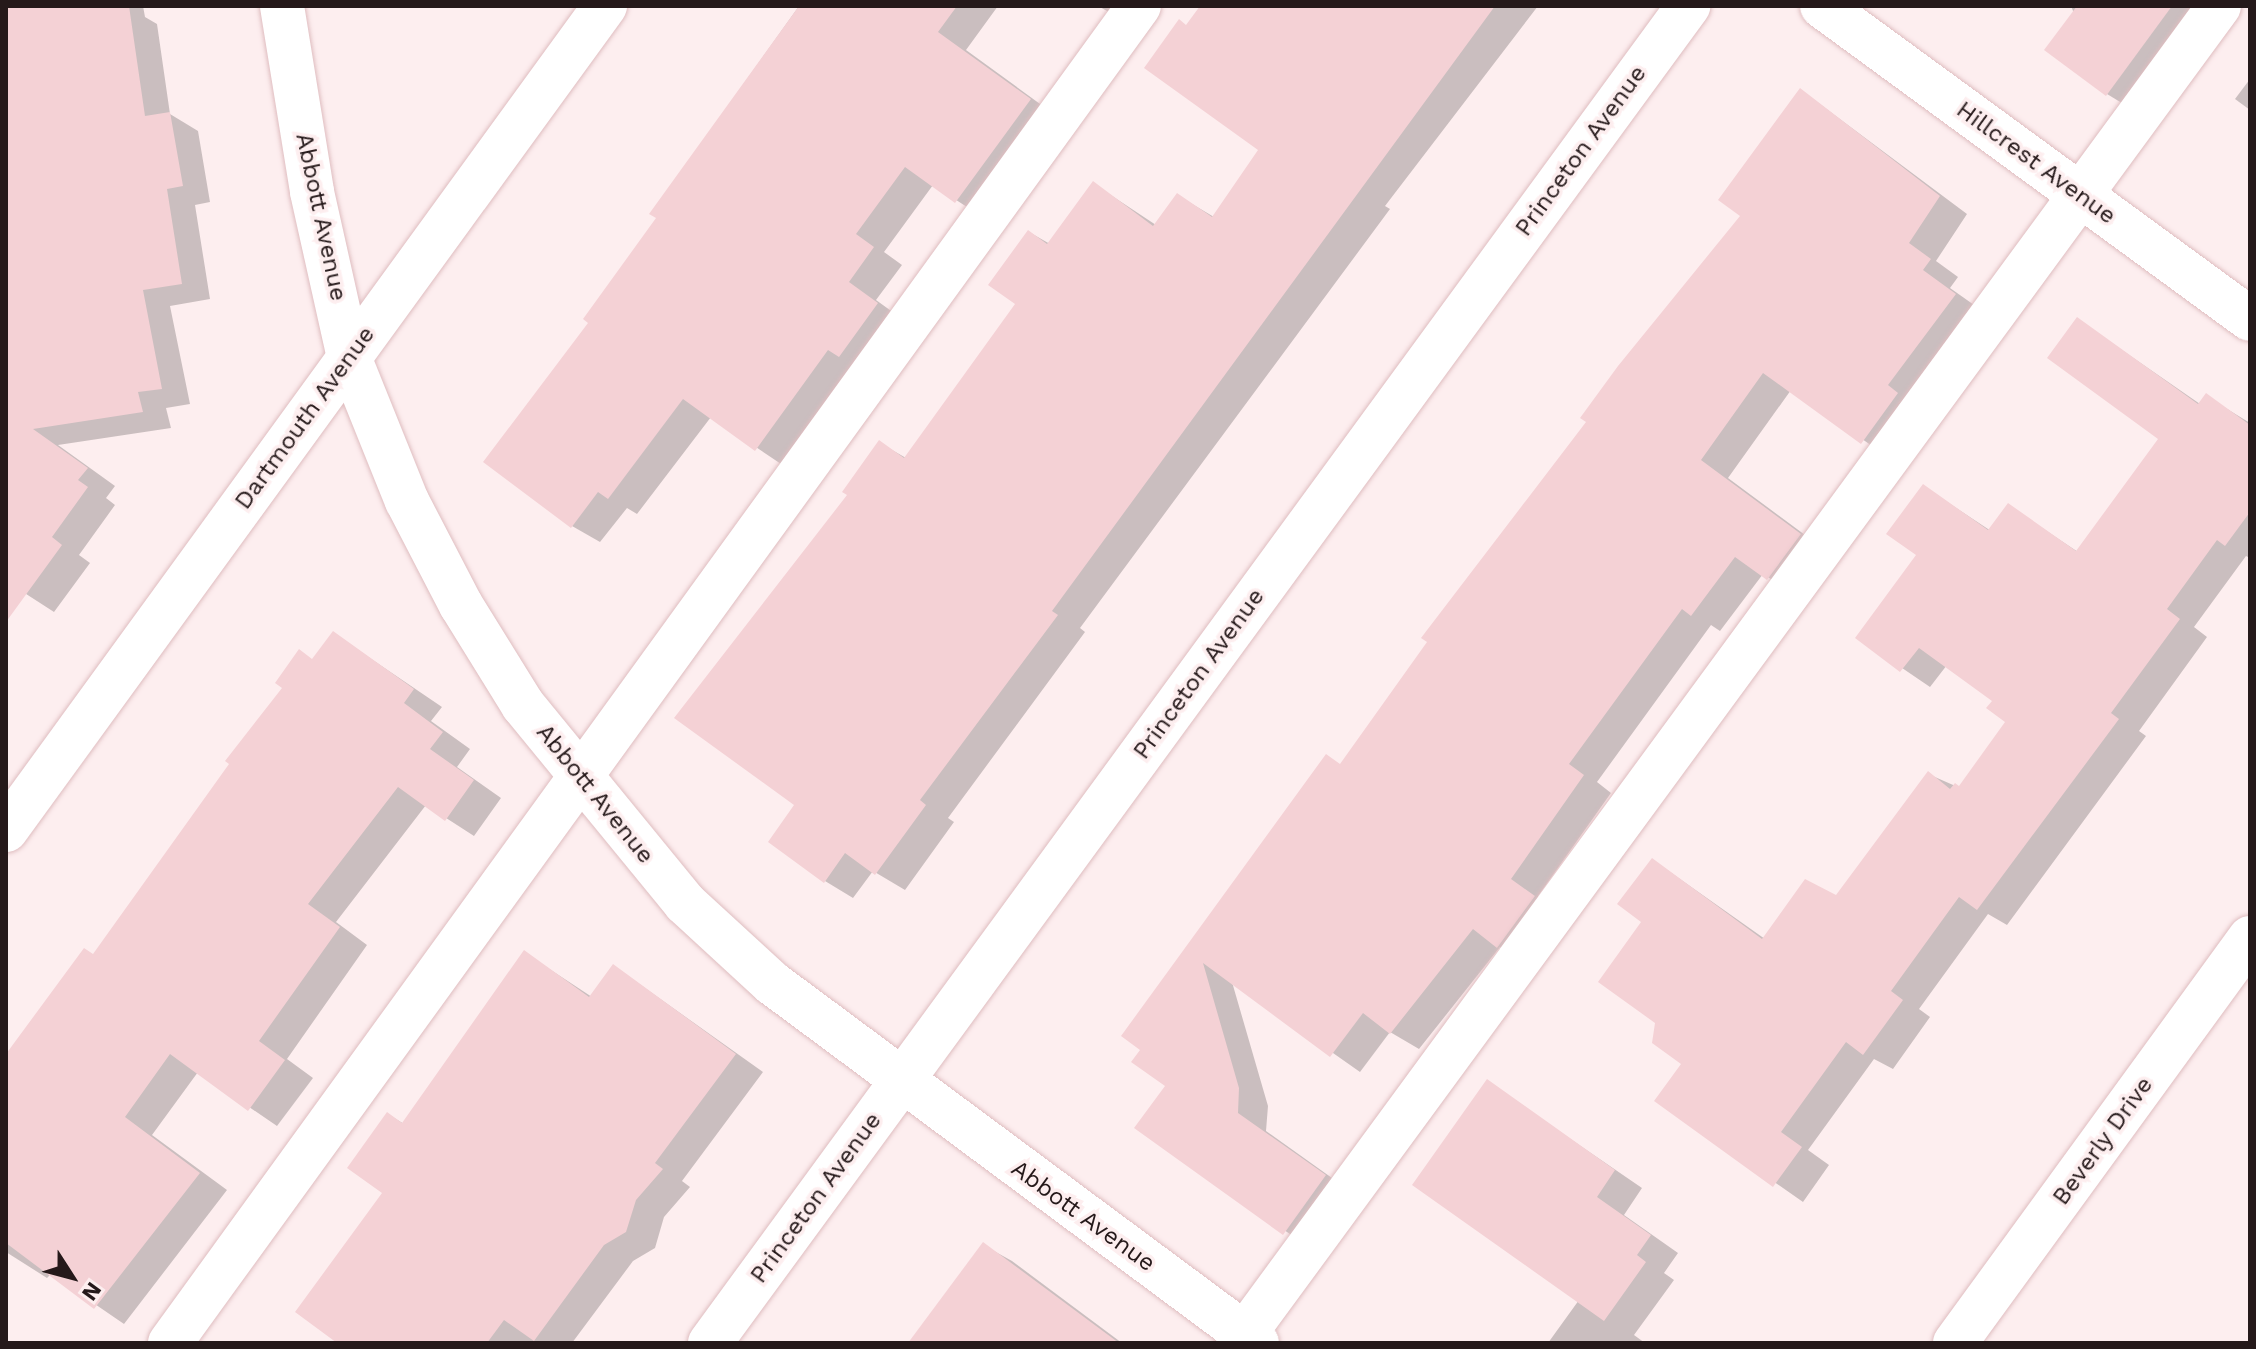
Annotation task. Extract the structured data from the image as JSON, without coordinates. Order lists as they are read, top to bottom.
{
  "streets": {
    "street": [
      "Princeton Avenue",
      "Hillcrest Avenue",
      "Abbott Avenue",
      "Dartmouth Avenue",
      "Beverly Drive"
    ]
  },
  "crossings": [
    ["Princeton Avenue", "Abbott Avenue"],
    ["Abbott Avenue", "Dartmouth Avenue"]
  ],
  "north": "bottom right"
}
